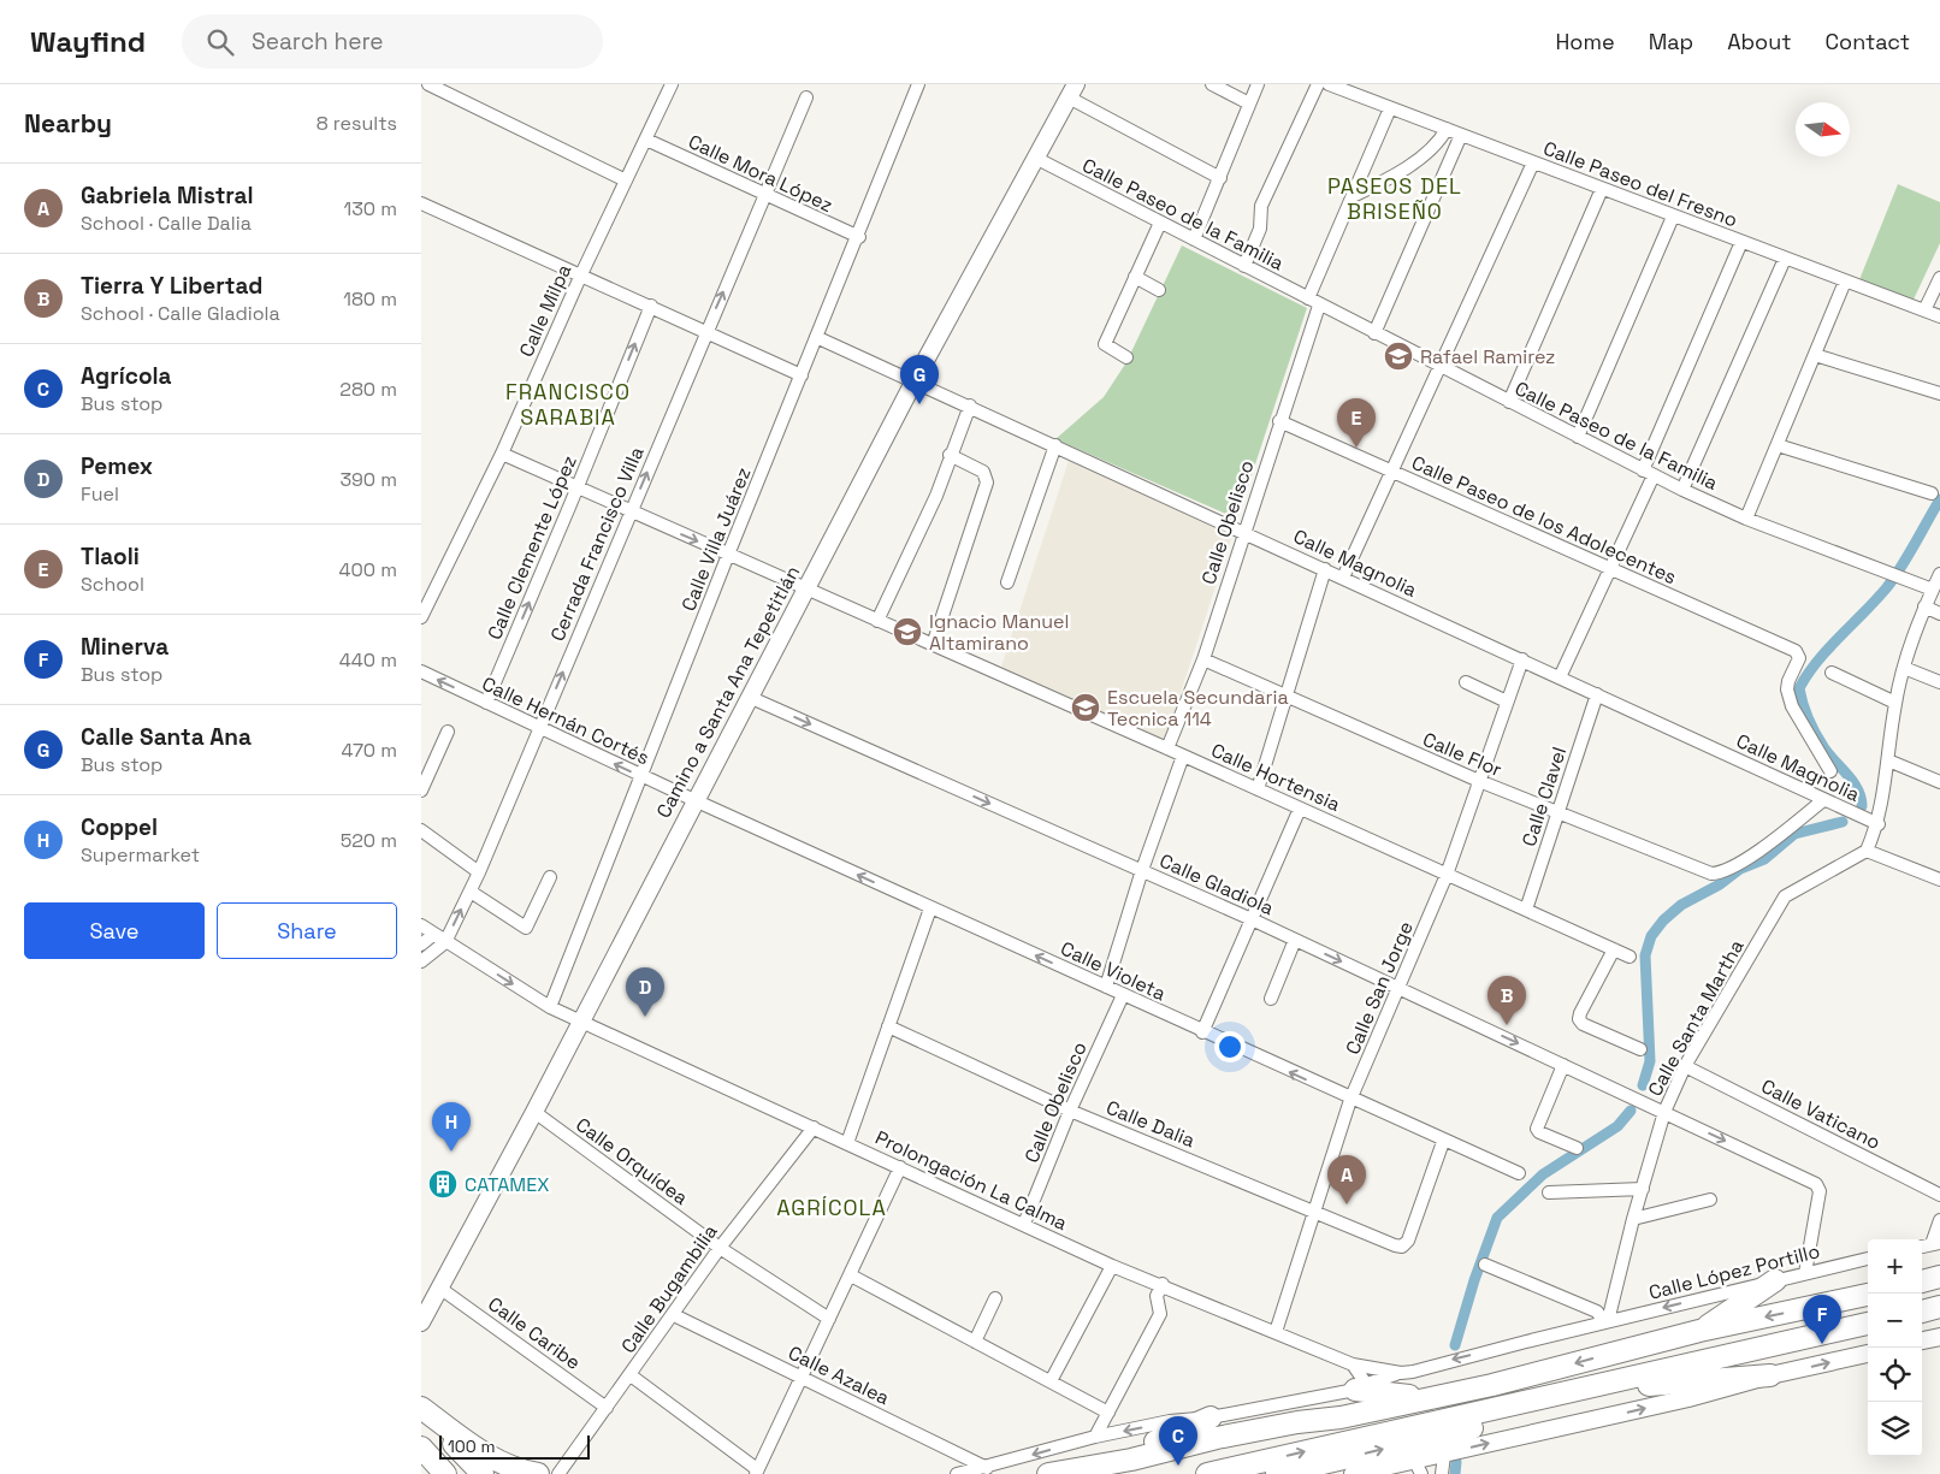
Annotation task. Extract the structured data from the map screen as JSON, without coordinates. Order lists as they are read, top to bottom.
{
  "streets": {
    "street": [
      "Calle Mora López",
      "Calle Paseo del Fresno",
      "Calle Paseo de la Familia",
      "Calle Milpa",
      "Calle Paseo de los Adolecentes",
      "Calle Obelisco",
      "Calle Villa Juárez",
      "Cerrada Francisco Villa",
      "Calle Clemente López",
      "Calle Magnolia",
      "Camino a Santa Ana Tepetitlán",
      "Calle Hernán Cortés",
      "Calle Flor",
      "Calle Hortensia",
      "Calle Clavel",
      "Calle Gladiola",
      "Calle Violeta",
      "Calle San Jorge",
      "Calle Santa Martha",
      "Calle Vaticano",
      "Calle Dalia",
      "Calle Orquídea",
      "Prolongación La Calma",
      "Calle López Portillo",
      "Calle Bugambilia",
      "Calle Caribe",
      "Calle Azalea"
    ]
  },
  "crossings": [
    ["Calle Mora López", "Calle Milpa"],
    ["Calle Mora López", "Calle Villa Juárez"],
    ["Calle Mora López", "Cerrada Francisco Villa"],
    ["Calle Paseo del Fresno", "Calle Obelisco"],
    ["Calle Paseo de la Familia", "Calle Obelisco"],
    ["Calle Paseo de la Familia", "Camino a Santa Ana Tepetitlán"],
    ["Calle Milpa", "Calle Hortensia"],
    ["Calle Paseo de los Adolecentes", "Calle Obelisco"],
    ["Calle Obelisco", "Calle Magnolia"],
    ["Calle Obelisco", "Calle Flor"],
    ["Calle Obelisco", "Calle Hortensia"],
    ["Calle Obelisco", "Calle Violeta"],
    ["Calle Obelisco", "Calle Dalia"],
    ["Calle Obelisco", "Prolongación La Calma"],
    ["Calle Villa Juárez", "Calle Magnolia"],
    ["Calle Villa Juárez", "Calle Hernán Cortés"],
    ["Calle Villa Juárez", "Calle Hortensia"],
    ["Calle Villa Juárez", "Prolongación La Calma"],
    ["Cerrada Francisco Villa", "Calle Hernán Cortés"],
    ["Cerrada Francisco Villa", "Calle Hortensia"],
    ["Cerrada Francisco Villa", "Prolongación La Calma"],
    ["Calle Clemente López", "Calle Hernán Cortés"],
    ["Calle Clemente López", "Calle Hortensia"],
    ["Calle Magnolia", "Camino a Santa Ana Tepetitlán"],
    ["Calle Magnolia", "Calle Flor"],
    ["Calle Magnolia", "Calle Clavel"],
    ["Calle Magnolia", "Calle San Jorge"],
    ["Camino a Santa Ana Tepetitlán", "Calle Hernán Cortés"],
    ["Camino a Santa Ana Tepetitlán", "Calle Hortensia"],
    ["Camino a Santa Ana Tepetitlán", "Calle Gladiola"],
    ["Camino a Santa Ana Tepetitlán", "Calle Violeta"],
    ["Camino a Santa Ana Tepetitlán", "Calle Orquídea"],
    ["Camino a Santa Ana Tepetitlán", "Prolongación La Calma"],
    ["Camino a Santa Ana Tepetitlán", "Calle Caribe"],
    ["Calle Hernán Cortés", "Calle Violeta"],
    ["Calle Flor", "Calle Clavel"],
    ["Calle Flor", "Calle San Jorge"],
    ["Calle Hortensia", "Calle Clavel"],
    ["Calle Hortensia", "Calle San Jorge"],
    ["Calle Gladiola", "Calle San Jorge"],
    ["Calle Gladiola", "Calle Santa Martha"],
    ["Calle Gladiola", "Calle López Portillo"],
    ["Calle Violeta", "Calle San Jorge"],
    ["Calle Violeta", "Calle Dalia"],
    ["Calle San Jorge", "Calle Dalia"],
    ["Calle San Jorge", "Prolongación La Calma"],
    ["Calle Santa Martha", "Calle Vaticano"],
    ["Calle Santa Martha", "Calle López Portillo"],
    ["Calle Orquídea", "Calle Bugambilia"],
    ["Prolongación La Calma", "Calle López Portillo"],
    ["Prolongación La Calma", "Calle Bugambilia"],
    ["Calle Bugambilia", "Calle Caribe"],
    ["Calle Bugambilia", "Calle Azalea"]
  ],
  "one_way": [
    "Cerrada Francisco Villa",
    "Calle Clemente López",
    "Calle Hernán Cortés",
    "Calle Gladiola",
    "Calle Violeta"
  ],
  "districts": ["PASEOS DEL BRISEÑO", "FRANCISCO SARABIA", "AGRÍCOLA"],
  "places": {
    "school or university": ["Rafael Ramirez", "Ignacio Manuel Altamirano", "Escuela Secundaria Tecnica 114"],
    "building": ["CATAMEX"]
  },
  "scale_bar": "100 m",
  "north": "right",
  "page": {
    "header": "Wayfind",
    "search": "Search here",
    "nav": [
      "Home",
      "Map",
      "About",
      "Contact"
    ],
    "heading": ["Nearby", "8 results"],
    "list": [
      {
        "mark": "A",
        "name": "Gabriela Mistral",
        "note": "School · Calle Dalia",
        "value": "130 m"
      },
      {
        "mark": "B",
        "name": "Tierra Y Libertad",
        "note": "School · Calle Gladiola",
        "value": "180 m"
      },
      {
        "mark": "C",
        "name": "Agrícola",
        "note": "Bus stop",
        "value": "280 m"
      },
      {
        "mark": "D",
        "name": "Pemex",
        "note": "Fuel",
        "value": "390 m"
      },
      {
        "mark": "E",
        "name": "Tlaoli",
        "note": "School",
        "value": "400 m"
      },
      {
        "mark": "F",
        "name": "Minerva",
        "note": "Bus stop",
        "value": "440 m"
      },
      {
        "mark": "G",
        "name": "Calle Santa Ana",
        "note": "Bus stop",
        "value": "470 m"
      },
      {
        "mark": "H",
        "name": "Coppel",
        "note": "Supermarket",
        "value": "520 m"
      }
    ],
    "pins": [
      "G",
      "E",
      "D",
      "B",
      "H",
      "A",
      "F",
      "C"
    ],
    "buttons": ["Save", "Share"],
    "map_buttons": ["+", "−"],
    "scale": "100 m"
  }
}
